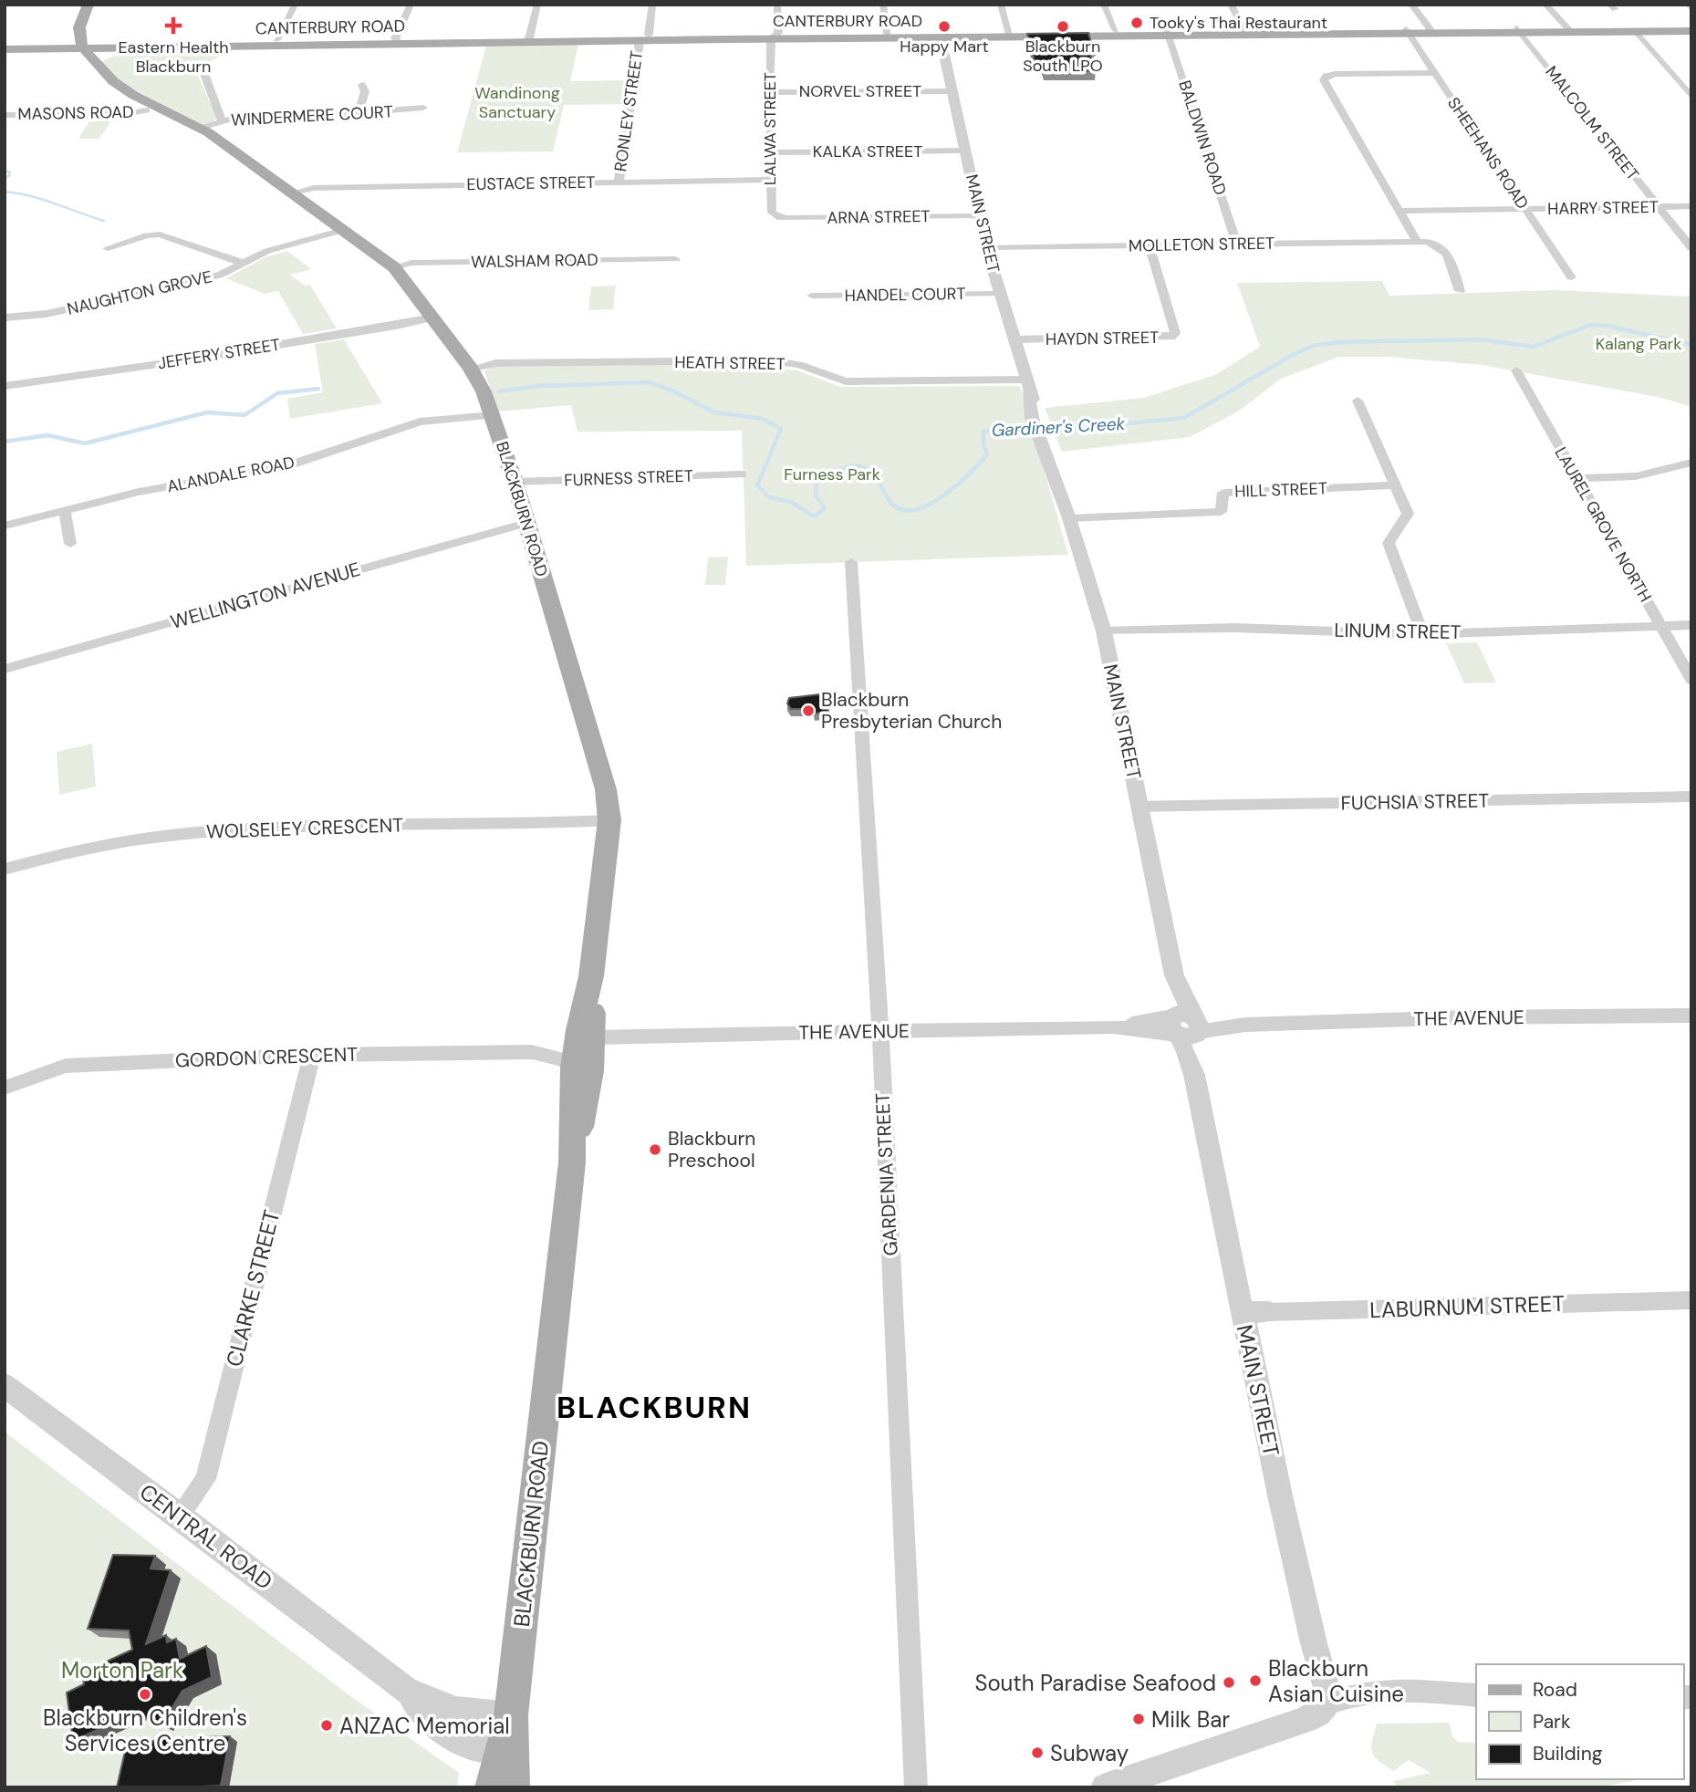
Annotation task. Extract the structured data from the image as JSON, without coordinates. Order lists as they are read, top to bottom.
{
  "streets": {
    "main road": ["CANTERBURY ROAD", "BLACKBURN ROAD"],
    "street": [
      "NORVEL STREET",
      "RONLEY STREET",
      "MASONS ROAD",
      "WINDERMERE COURT",
      "MALCOLM STREET",
      "LALWA STREET",
      "BALDWIN ROAD",
      "KALKA STREET",
      "SHEEHANS ROAD",
      "EUSTACE STREET",
      "HARRY STREET",
      "ARNA STREET",
      "MAIN STREET",
      "MOLLETON STREET",
      "WALSHAM ROAD",
      "NAUGHTON GROVE",
      "HANDEL COURT",
      "HAYDN STREET",
      "JEFFERY STREET",
      "HEATH STREET",
      "ALANDALE ROAD",
      "FURNESS STREET",
      "HILL STREET",
      "LAUREL GROVE NORTH",
      "WELLINGTON AVENUE",
      "LINUM STREET",
      "FUCHSIA STREET",
      "WOLSELEY CRESCENT",
      "THE AVENUE",
      "GORDON CRESCENT",
      "GARDENIA STREET",
      "CLARKE STREET",
      "LABURNUM STREET",
      "CENTRAL ROAD"
    ]
  },
  "crossings": [
    ["CANTERBURY ROAD", "RONLEY STREET"],
    ["CANTERBURY ROAD", "MALCOLM STREET"],
    ["CANTERBURY ROAD", "LALWA STREET"],
    ["CANTERBURY ROAD", "BALDWIN ROAD"],
    ["CANTERBURY ROAD", "SHEEHANS ROAD"],
    ["CANTERBURY ROAD", "MAIN STREET"],
    ["CANTERBURY ROAD", "BLACKBURN ROAD"],
    ["NORVEL STREET", "LALWA STREET"],
    ["NORVEL STREET", "MAIN STREET"],
    ["RONLEY STREET", "EUSTACE STREET"],
    ["MASONS ROAD", "BLACKBURN ROAD"],
    ["WINDERMERE COURT", "BLACKBURN ROAD"],
    ["MALCOLM STREET", "HARRY STREET"],
    ["LALWA STREET", "KALKA STREET"],
    ["LALWA STREET", "EUSTACE STREET"],
    ["LALWA STREET", "ARNA STREET"],
    ["BALDWIN ROAD", "MOLLETON STREET"],
    ["KALKA STREET", "MAIN STREET"],
    ["SHEEHANS ROAD", "HARRY STREET"],
    ["EUSTACE STREET", "BLACKBURN ROAD"],
    ["ARNA STREET", "MAIN STREET"],
    ["MAIN STREET", "MOLLETON STREET"],
    ["MAIN STREET", "HANDEL COURT"],
    ["MAIN STREET", "HAYDN STREET"],
    ["MAIN STREET", "HEATH STREET"],
    ["MAIN STREET", "HILL STREET"],
    ["MAIN STREET", "LINUM STREET"],
    ["MAIN STREET", "FUCHSIA STREET"],
    ["MAIN STREET", "THE AVENUE"],
    ["MAIN STREET", "LABURNUM STREET"],
    ["MOLLETON STREET", "HAYDN STREET"],
    ["WALSHAM ROAD", "BLACKBURN ROAD"],
    ["NAUGHTON GROVE", "BLACKBURN ROAD"],
    ["JEFFERY STREET", "BLACKBURN ROAD"],
    ["HEATH STREET", "BLACKBURN ROAD"],
    ["ALANDALE ROAD", "BLACKBURN ROAD"],
    ["FURNESS STREET", "BLACKBURN ROAD"],
    ["BLACKBURN ROAD", "WELLINGTON AVENUE"],
    ["BLACKBURN ROAD", "WOLSELEY CRESCENT"],
    ["BLACKBURN ROAD", "THE AVENUE"],
    ["BLACKBURN ROAD", "GORDON CRESCENT"],
    ["BLACKBURN ROAD", "CENTRAL ROAD"],
    ["LAUREL GROVE NORTH", "LINUM STREET"],
    ["THE AVENUE", "GORDON CRESCENT"],
    ["THE AVENUE", "GARDENIA STREET"],
    ["GORDON CRESCENT", "CLARKE STREET"],
    ["CLARKE STREET", "CENTRAL ROAD"]
  ],
  "districts": ["BLACKBURN"],
  "water": ["Gardiner's Creek"],
  "parks": [
    "Wandinong Sanctuary",
    "Kalang Park",
    "Furness Park",
    "Morton Park"
  ],
  "places": {
    "other": [
      "Tooky's Thai Restaurant",
      "Happy Mart",
      "Blackburn South LPO",
      "Blackburn Presbyterian Church",
      "Blackburn Preschool",
      "Blackburn Asian Cuisine",
      "South Paradise Seafood",
      "Blackburn Children's Services Centre",
      "Milk Bar",
      "ANZAC Memorial",
      "Subway"
    ],
    "health": ["Eastern Health Blackburn"]
  },
  "legend": ["Road", "Park", "Building"]
}
